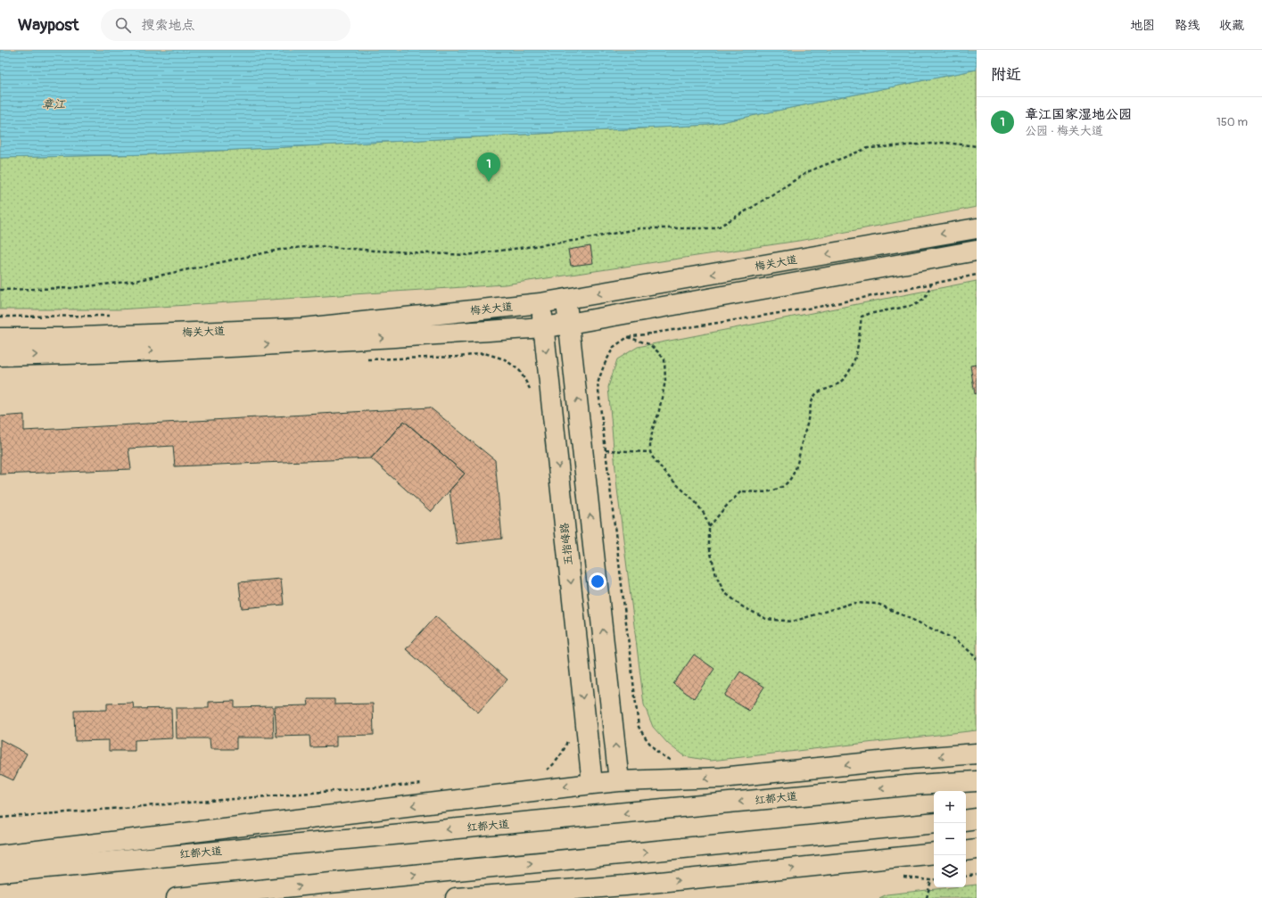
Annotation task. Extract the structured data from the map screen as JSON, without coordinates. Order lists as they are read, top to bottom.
{
  "streets": {
    "main road": ["梅关大道", "五指峰路", "红都大道"]
  },
  "crossings": [
    ["梅关大道", "五指峰路"]
  ],
  "water": ["章江"],
  "page": {
    "header": "Waypost",
    "search": "搜索地点",
    "nav": ["地图", "路线", "收藏"],
    "heading": "附近",
    "list": [
      {
        "mark": "1",
        "name": "章江国家湿地公园",
        "note": "公园 · 梅关大道",
        "value": "150 m"
      }
    ],
    "pins": "1",
    "map_buttons": ["+", "−"]
  }
}
